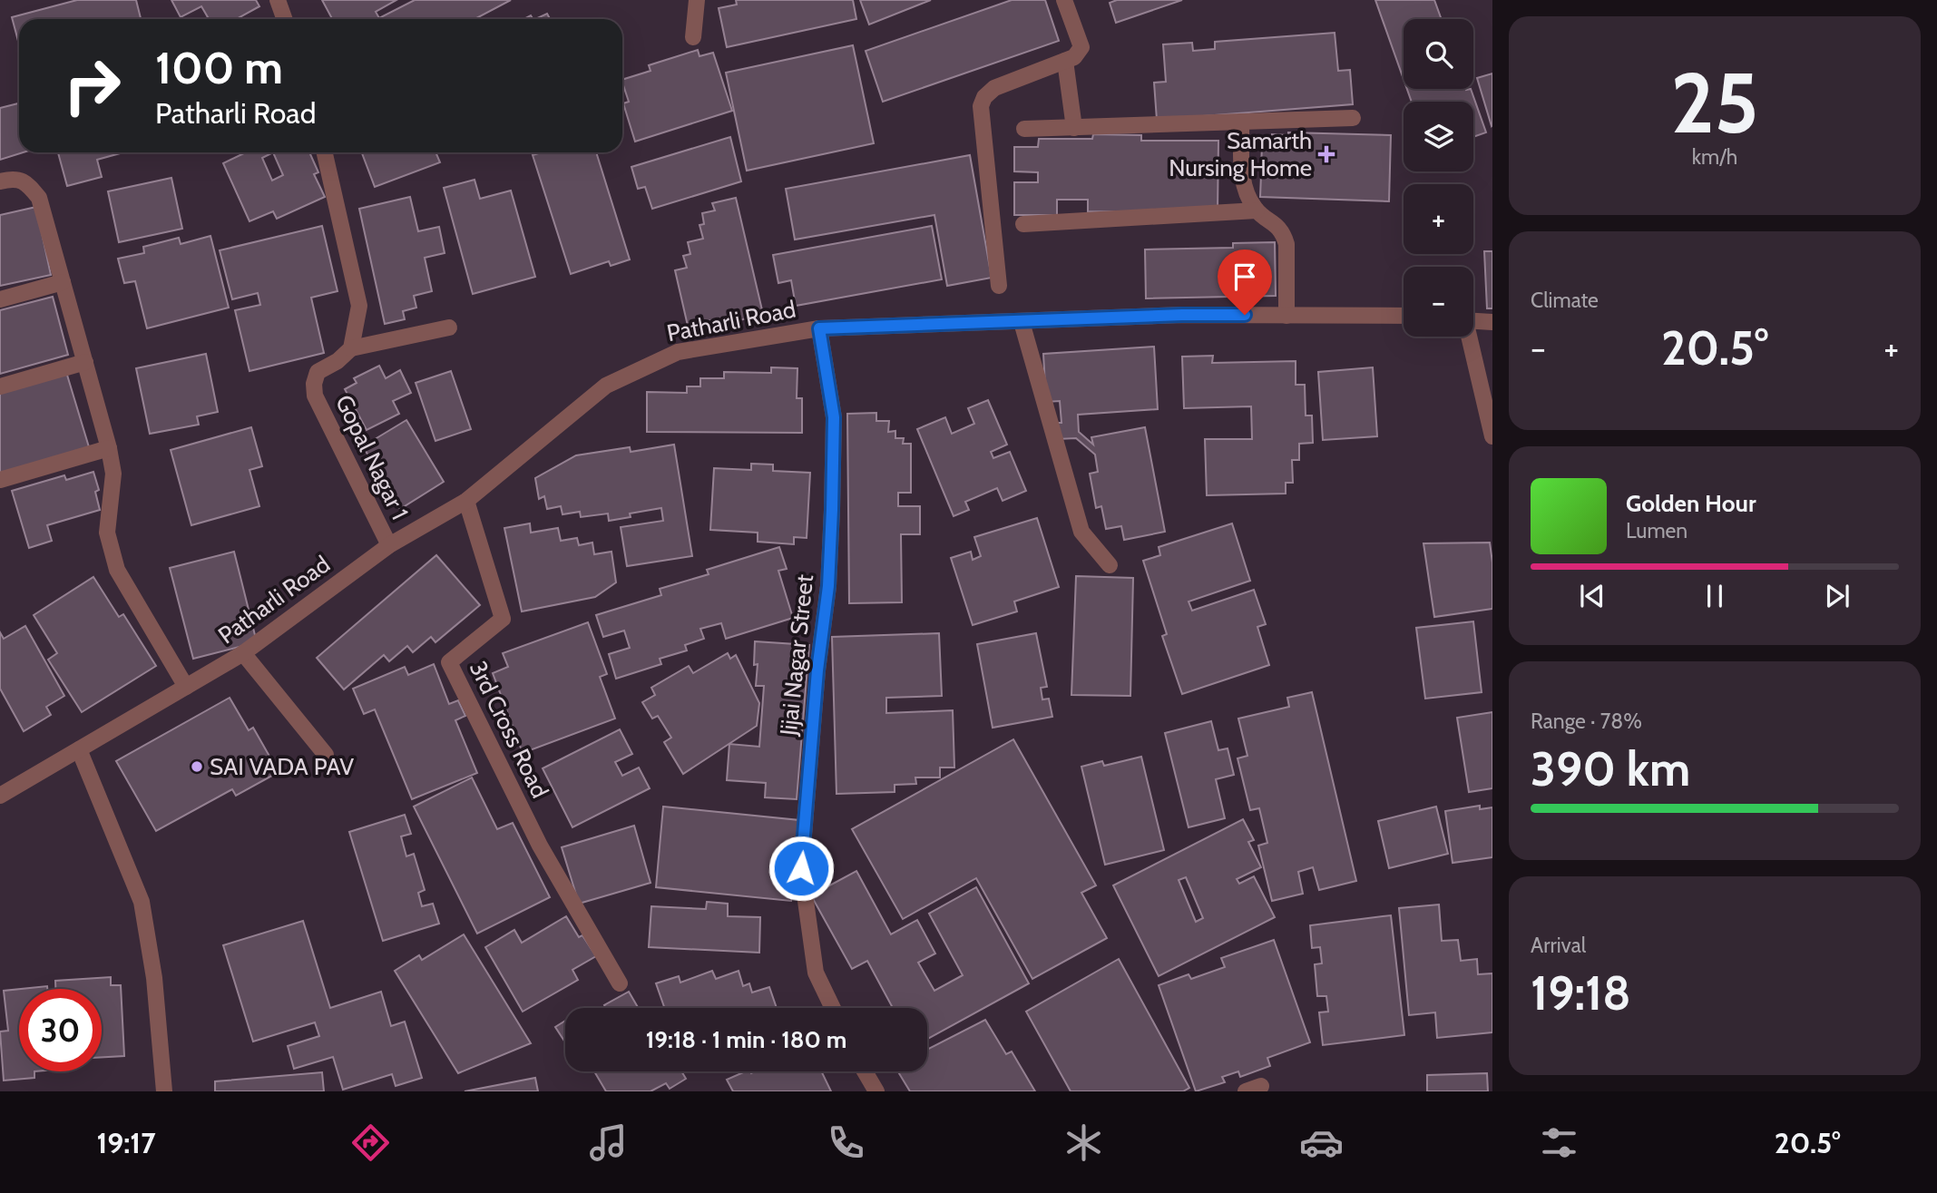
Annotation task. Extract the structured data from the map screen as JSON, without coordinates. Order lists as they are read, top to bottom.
{
  "streets": {
    "street": [
      "Patharli Road",
      "Gopal Nagar 1",
      "Jijai Nagar Street",
      "3rd Cross Road"
    ]
  },
  "crossings": [
    ["Patharli Road", "Gopal Nagar 1"],
    ["Patharli Road", "Jijai Nagar Street"],
    ["Patharli Road", "3rd Cross Road"]
  ],
  "places": {
    "health": ["Samarth Nursing Home"],
    "other": ["SAI VADA PAV"]
  },
  "page": {
    "tile": [
      ["25", "km/h"],
      "Climate",
      ["Range · 78%", "390 km"],
      ["Arrival", "19:18"]
    ],
    "map_buttons": ["+", "−"],
    "turn": ["100 m", "Patharli Road"],
    "heat": ["−", "20.5°", "+"],
    "song": ["Golden Hour", "Lumen"],
    "limit": "30",
    "trip": "19:18 · 1 min · 180 m",
    "tabs": ["19:17", "20.5°"]
  }
}
